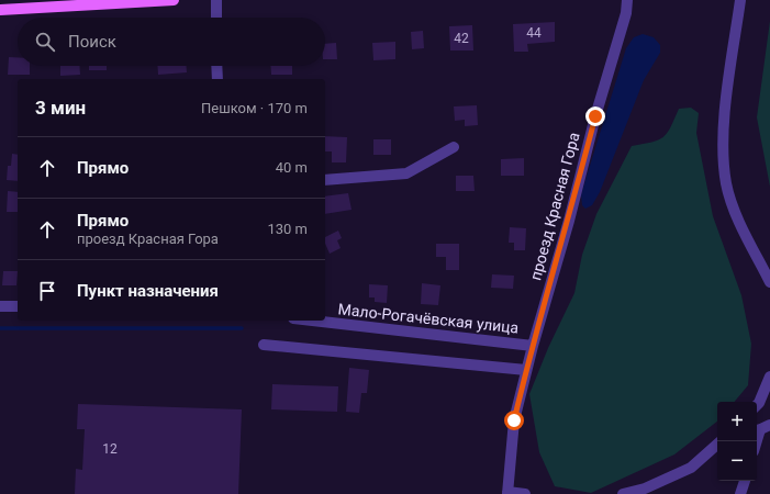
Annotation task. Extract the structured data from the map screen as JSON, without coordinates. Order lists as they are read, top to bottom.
{
  "streets": {
    "street": ["проезд Красная Гора", "Мало-Рогачёвская улица"]
  },
  "crossings": [
    ["проезд Красная Гора", "Мало-Рогачёвская улица"]
  ],
  "house_numbers": ["44", "42", "12"],
  "page": {
    "search": "Поиск",
    "heading": ["3 мин", "Пешком · 170 m"],
    "list": [
      ["Прямо", "40 m"],
      ["Прямо", "проезд Красная Гора", "130 m"],
      "Пункт назначения"
    ],
    "map_buttons": ["+", "−"]
  }
}
